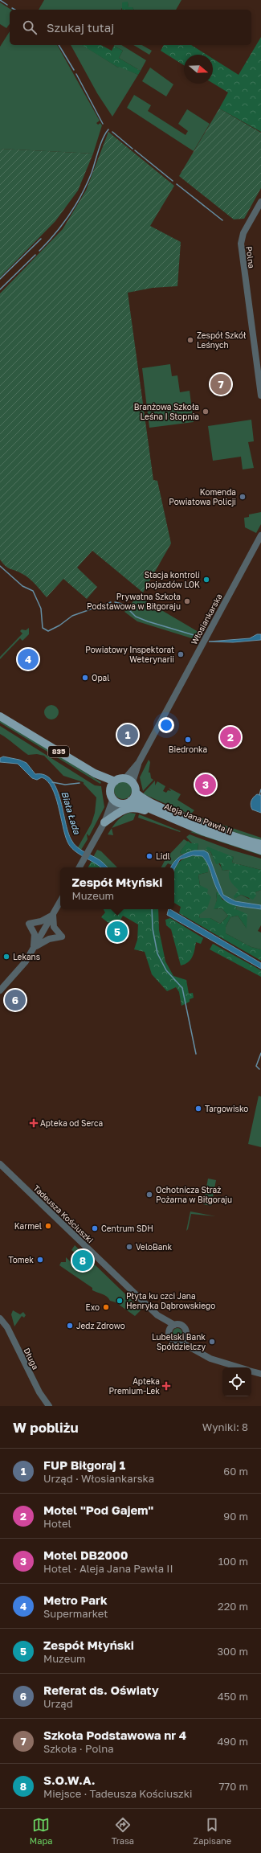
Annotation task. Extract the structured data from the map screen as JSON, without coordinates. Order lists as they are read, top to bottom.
{
  "streets": {
    "main road": ["835", "Aleja Jana Pawła II"],
    "street": [
      "Polna",
      "Włosiankarska",
      "Tadeusza Kościuszki",
      "Długa"
    ]
  },
  "crossings": [
    ["Włosiankarska", "835"],
    ["Włosiankarska", "Aleja Jana Pawła II"],
    ["835", "Aleja Jana Pawła II"]
  ],
  "water": ["Biała Łada"],
  "places": {
    "other": [
      "Zespół Szkół Leśnych",
      "Branżowa Szkoła Leśna I Stopnia",
      "Komenda Powiatowa Policji",
      "Stacja kontroli pojazdów LOK",
      "Prywatna Szkoła Podstawowa w Biłgoraju",
      "Powiatowy Inspektorat Weterynarii",
      "Opal",
      "Biedronka",
      "Lidl",
      "Lekans",
      "Targowisko",
      "Ochotnicza Straż Pożarna w Biłgoraju",
      "Karmel",
      "Centrum SDH",
      "VeloBank",
      "Tomek",
      "Płyta ku czci Jana Henryka Dąbrowskiego",
      "Exo",
      "Jedz Zdrowo",
      "Lubelski Bank Spółdzielczy"
    ],
    "health": ["Apteka od Serca", "Apteka Premium-Lek"]
  },
  "north": "right",
  "page": {
    "search": "Szukaj tutaj",
    "pins": [
      "7",
      "4",
      "1",
      "2",
      "3",
      "5",
      "6",
      "8"
    ],
    "popup": ["Zespół Młyński", "Muzeum"],
    "heading": ["W pobliżu", "Wyniki: 8"],
    "list": [
      {
        "mark": "1",
        "name": "FUP Biłgoraj 1",
        "note": "Urząd · Włosiankarska",
        "value": "60 m"
      },
      {
        "mark": "2",
        "name": "Motel \"Pod Gajem\"",
        "note": "Hotel",
        "value": "90 m"
      },
      {
        "mark": "3",
        "name": "Motel DB2000",
        "note": "Hotel · Aleja Jana Pawła II",
        "value": "100 m"
      },
      {
        "mark": "4",
        "name": "Metro Park",
        "note": "Supermarket",
        "value": "220 m"
      },
      {
        "mark": "5",
        "name": "Zespół Młyński",
        "note": "Muzeum",
        "value": "300 m"
      },
      {
        "mark": "6",
        "name": "Referat ds. Oświaty",
        "note": "Urząd",
        "value": "450 m"
      },
      {
        "mark": "7",
        "name": "Szkoła Podstawowa nr 4",
        "note": "Szkoła · Polna",
        "value": "490 m"
      },
      {
        "mark": "8",
        "name": "S.O.W.A.",
        "note": "Miejsce · Tadeusza Kościuszki",
        "value": "770 m"
      }
    ],
    "nav": ["Mapa", "Trasa", "Zapisane"]
  }
}
